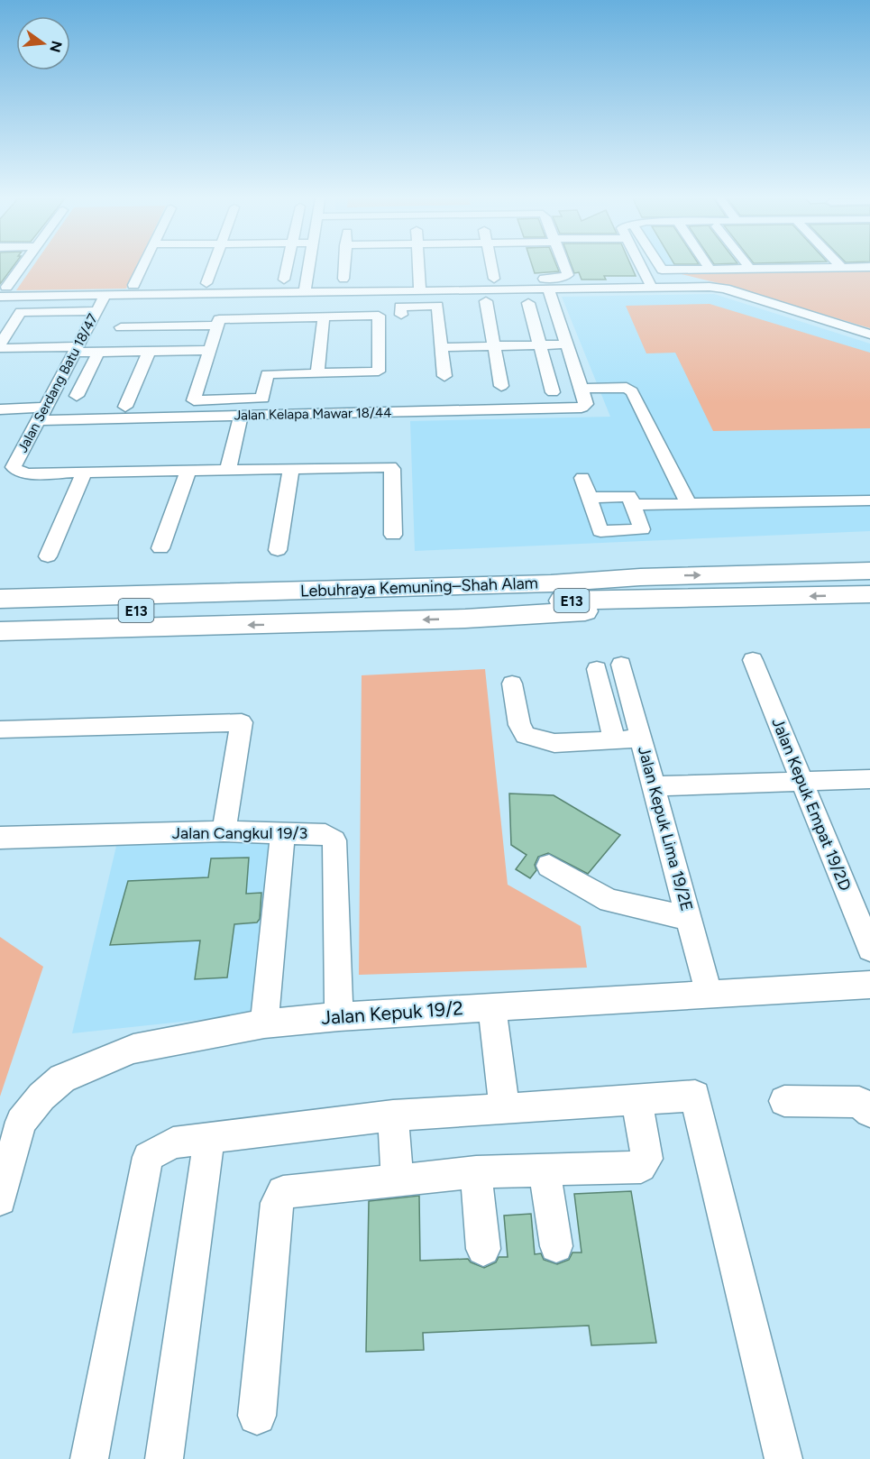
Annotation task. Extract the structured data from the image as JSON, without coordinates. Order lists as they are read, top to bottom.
{
  "streets": {
    "highway": ["Lebuhraya Kemuning–Shah Alam", "E13"],
    "street": [
      "Jalan Serdang Batu 18/47",
      "Jalan Kelapa Mawar 18/44",
      "Jalan Kepuk Empat 19/2D",
      "Jalan Kepuk Lima 19/2E",
      "Jalan Cangkul 19/3",
      "Jalan Kepuk 19/2"
    ]
  },
  "crossings": [
    ["Jalan Serdang Batu 18/47", "Jalan Kelapa Mawar 18/44"],
    ["Jalan Kepuk Lima 19/2E", "Jalan Kepuk 19/2"],
    ["Jalan Cangkul 19/3", "Jalan Kepuk 19/2"]
  ],
  "north": "right"
}
